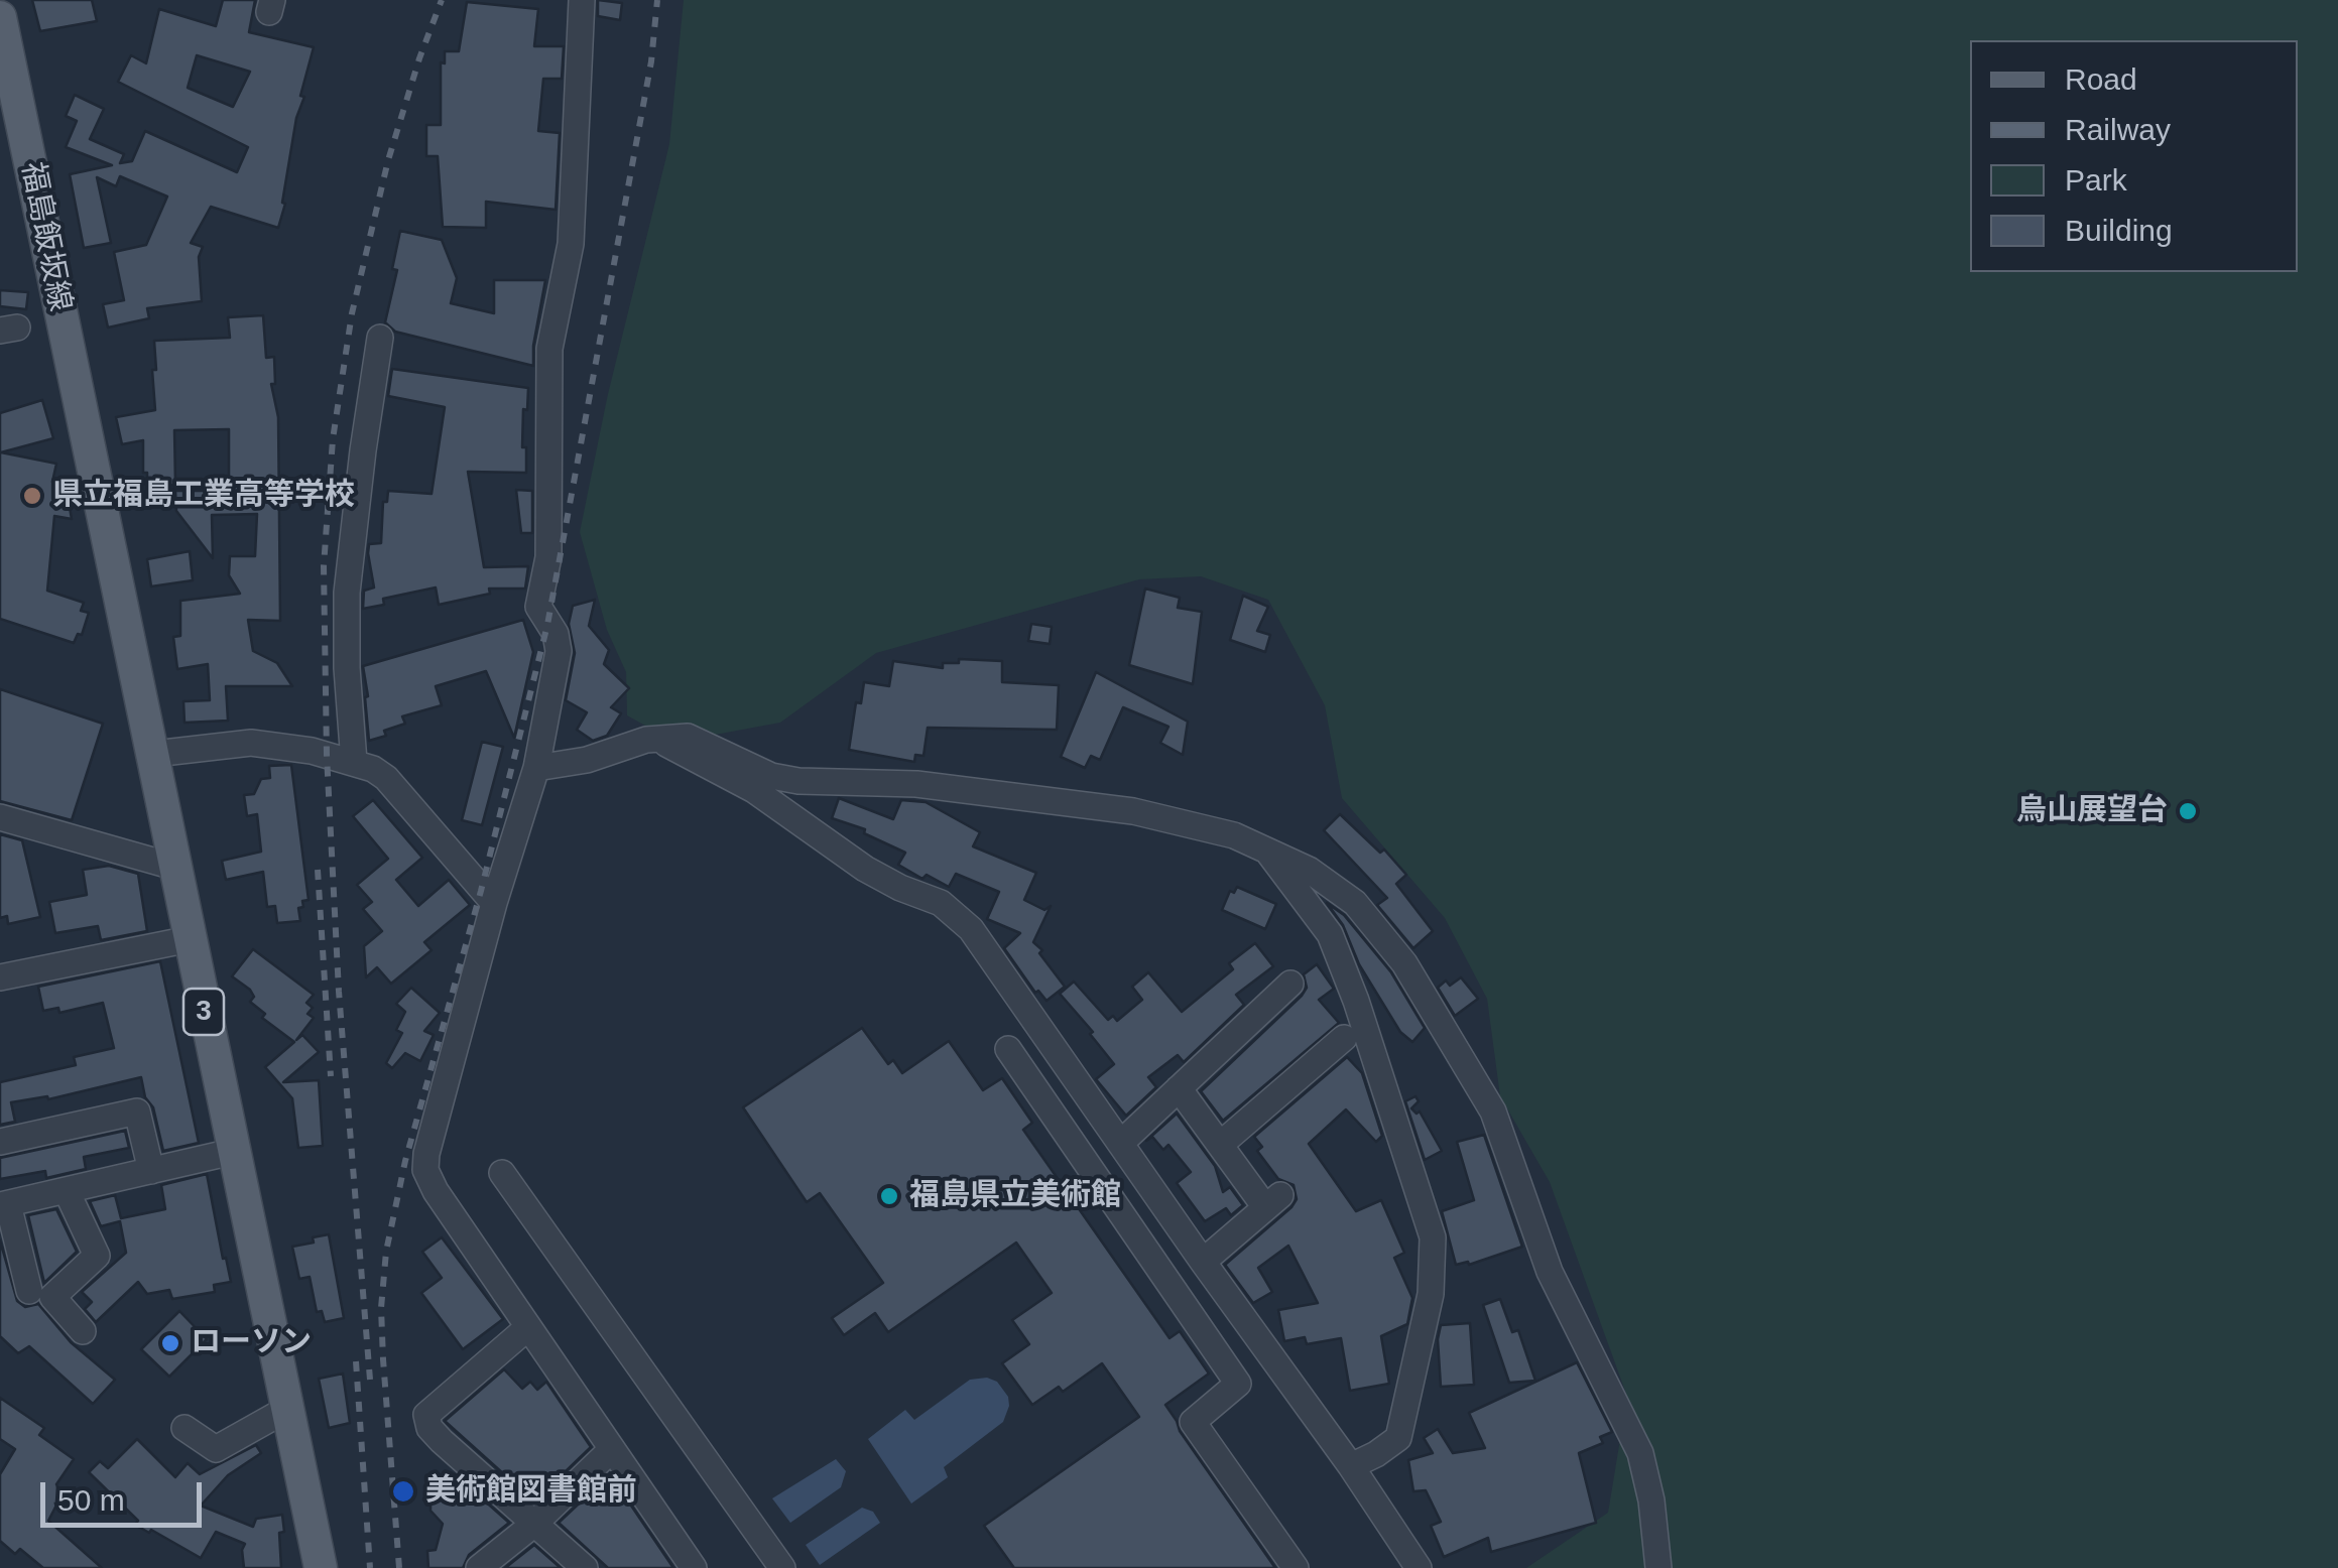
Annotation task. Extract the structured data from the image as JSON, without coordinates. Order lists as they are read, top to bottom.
{
  "streets": {
    "main road": ["福島飯坂線", "3"]
  },
  "crossings": [
    ["福島飯坂線", "3"]
  ],
  "places": [
    "県立福島工業高等学校",
    "烏山展望台",
    "福島県立美術館",
    "ローソン",
    "美術館図書館前"
  ],
  "legend": [
    "Road",
    "Railway",
    "Park",
    "Building"
  ],
  "scale_bar": "50 m"
}
